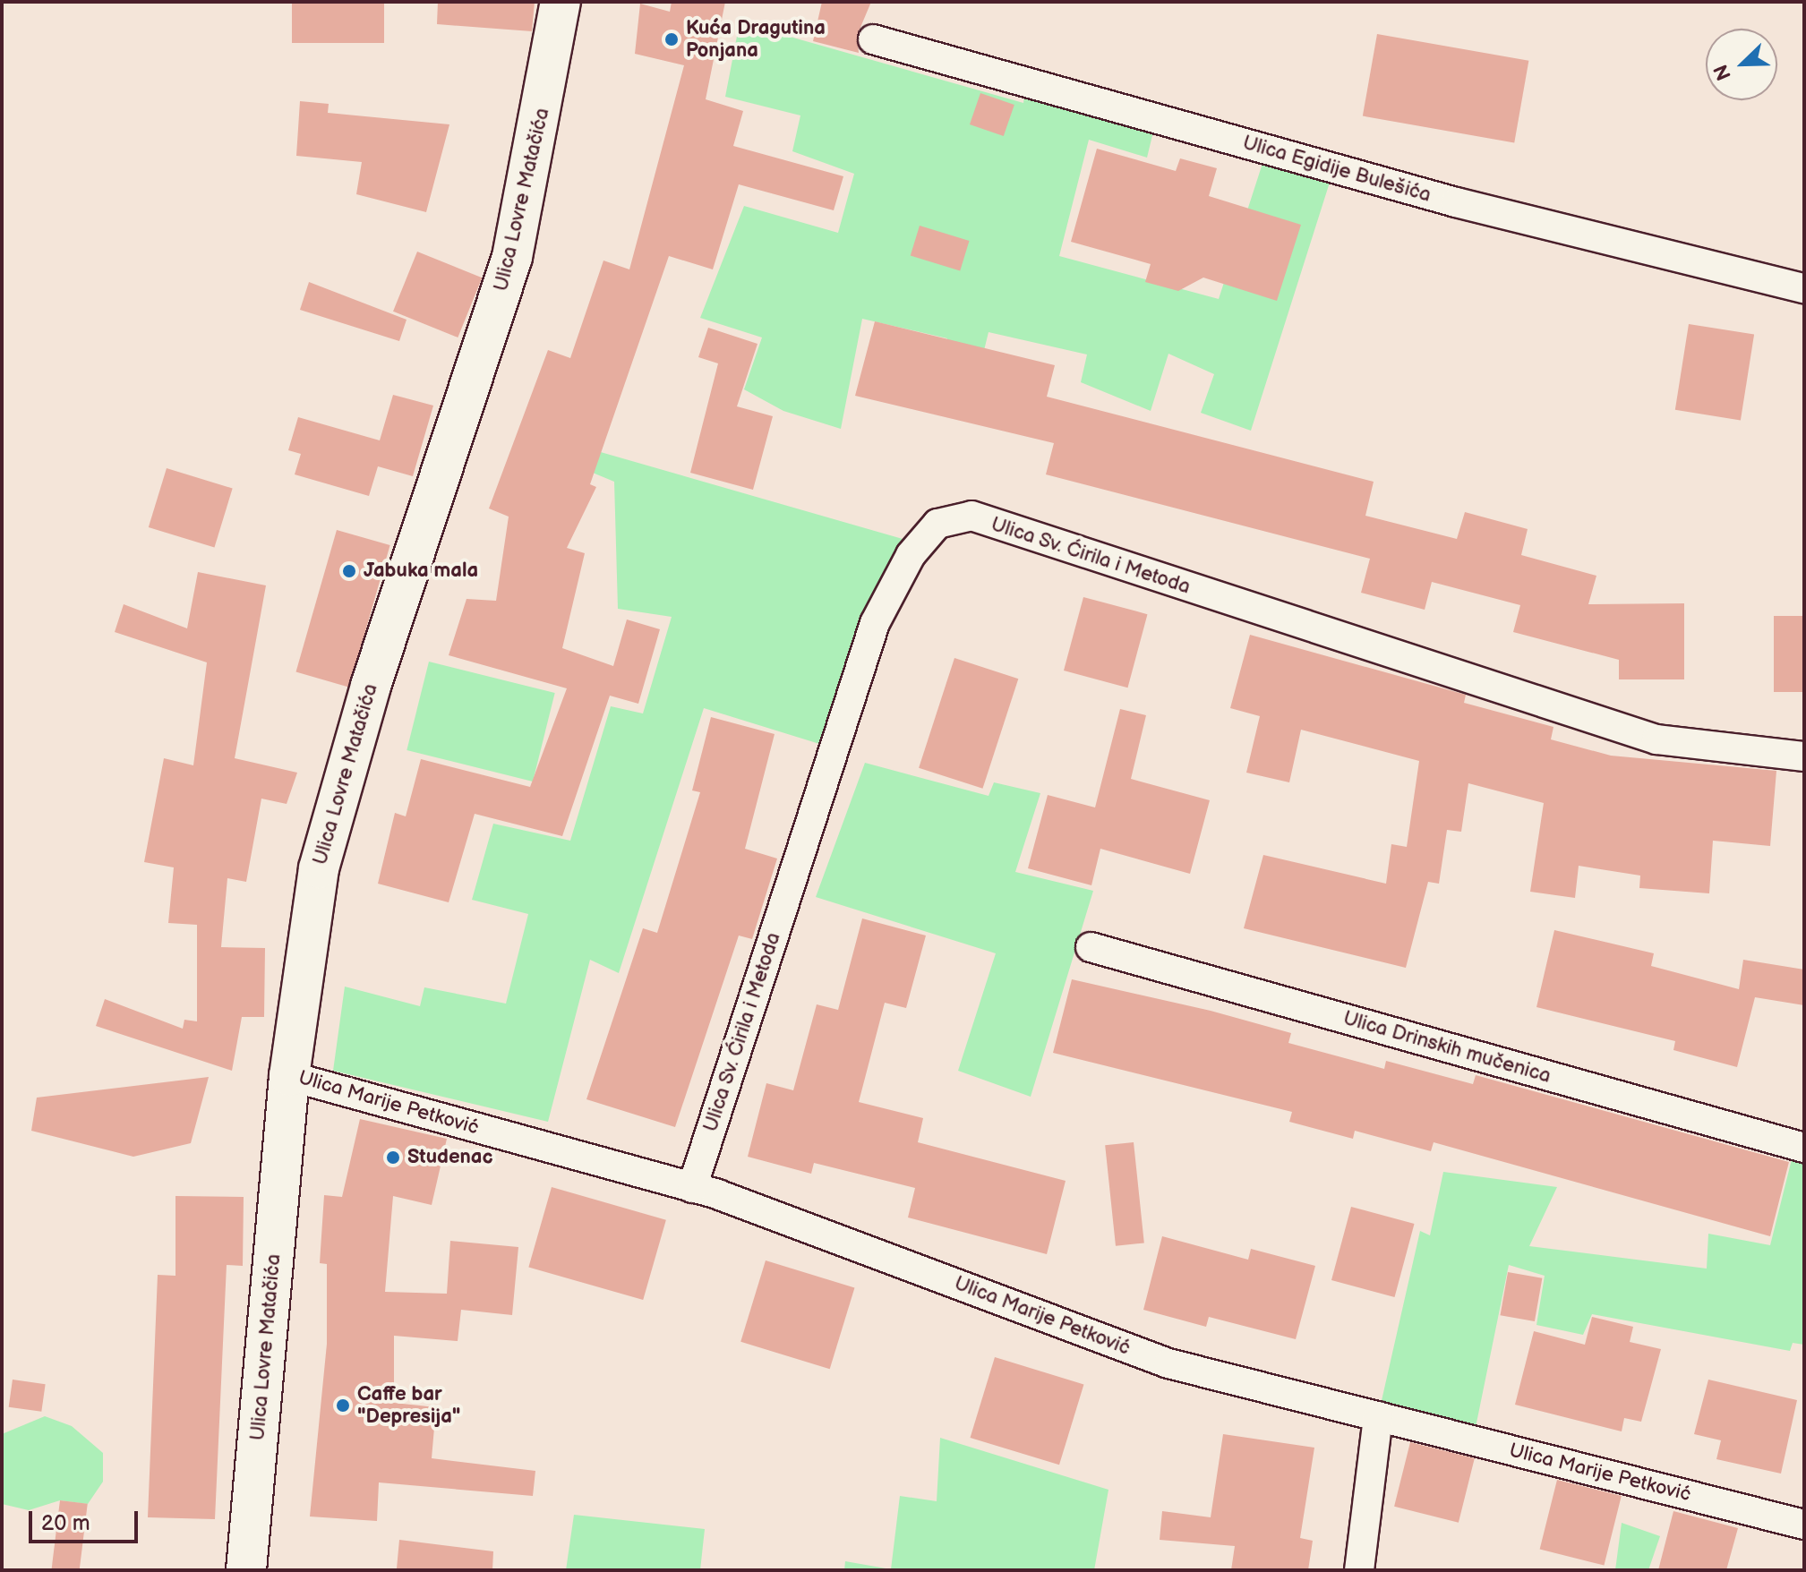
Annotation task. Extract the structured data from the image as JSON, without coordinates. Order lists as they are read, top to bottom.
{
  "streets": {
    "main road": ["Ulica Lovre Matačića"],
    "street": [
      "Ulica Egidije Bulešića",
      "Ulica Sv. Ćirila i Metoda",
      "Ulica Drinskih mučenica",
      "Ulica Marije Petković"
    ]
  },
  "crossings": [
    ["Ulica Lovre Matačića", "Ulica Marije Petković"],
    ["Ulica Sv. Ćirila i Metoda", "Ulica Marije Petković"]
  ],
  "places": [
    "Kuća Dragutina Ponjana",
    "Jabuka mala",
    "Studenac",
    "Caffe bar \"Depresija\""
  ],
  "scale_bar": "20 m",
  "north": "bottom left"
}
